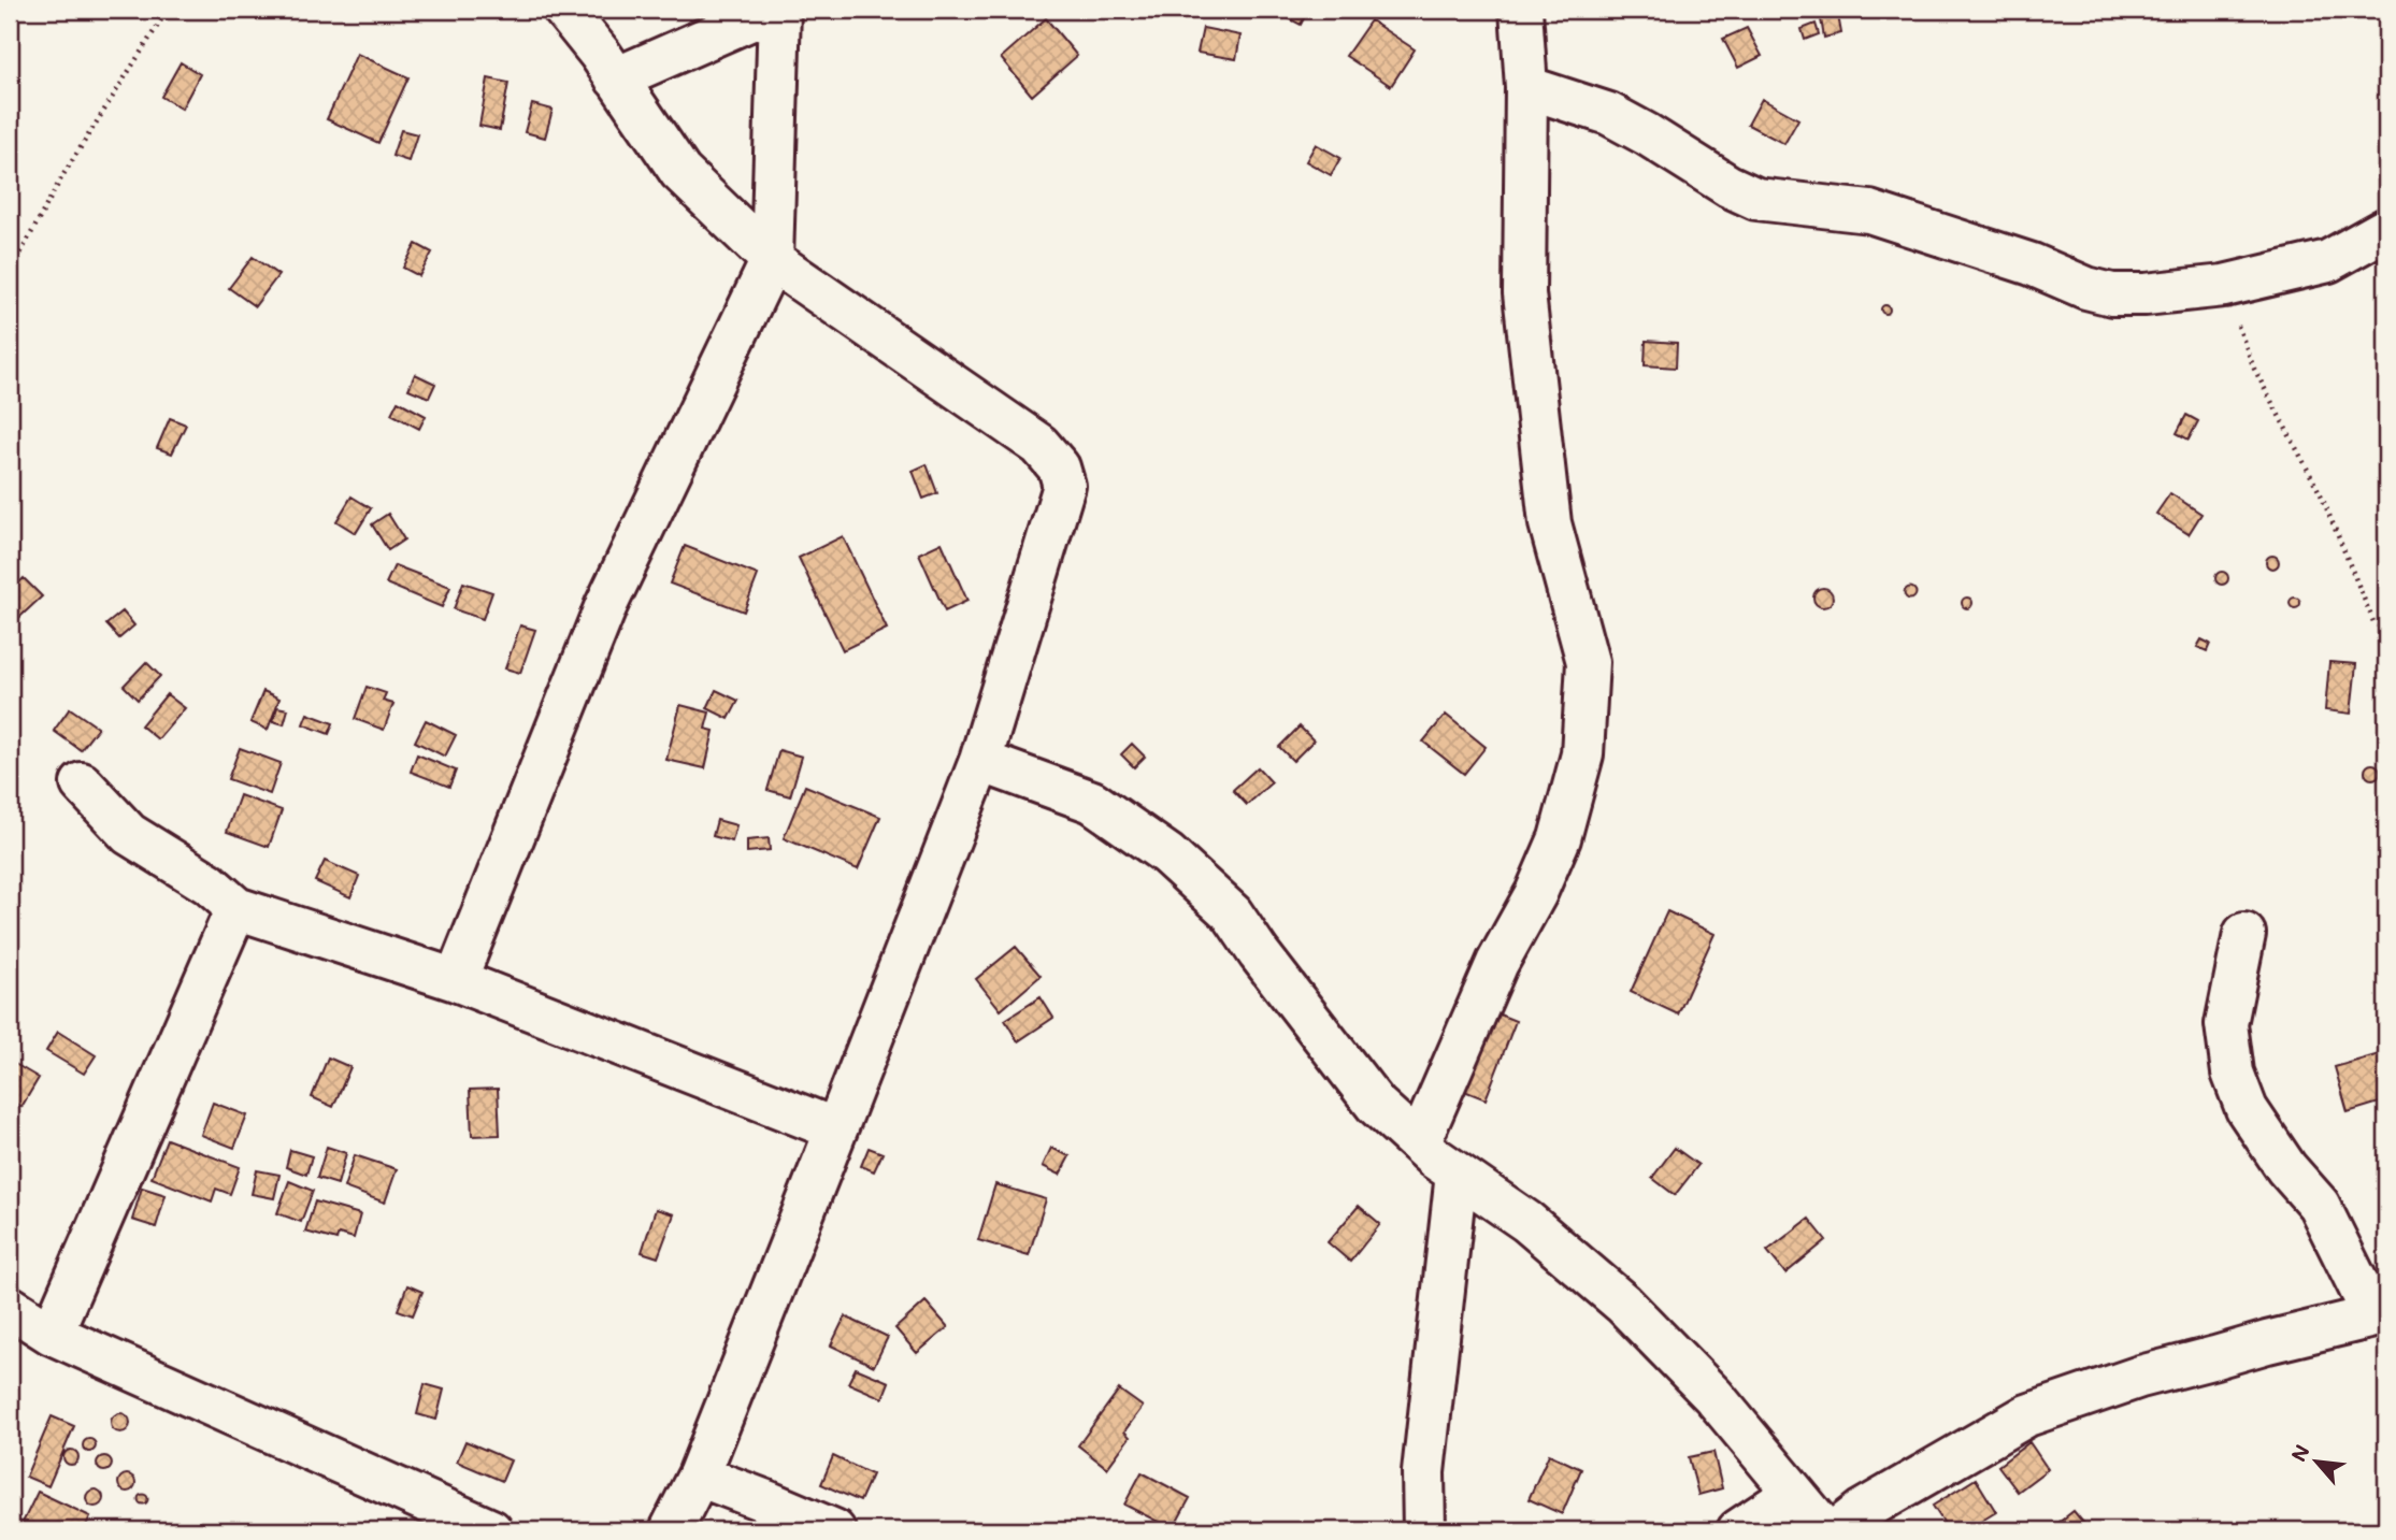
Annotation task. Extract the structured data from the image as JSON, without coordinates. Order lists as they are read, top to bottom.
{
  "north": "top left"
}
